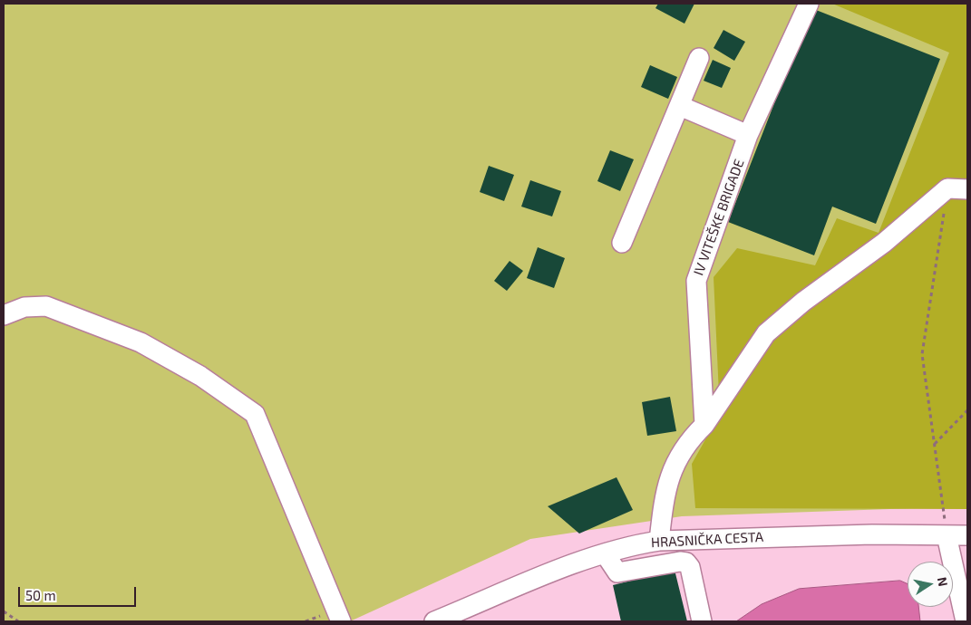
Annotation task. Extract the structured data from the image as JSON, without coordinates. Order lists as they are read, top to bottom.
{
  "streets": {
    "street": ["IV VITEŠKE BRIGADE", "HRASNIČKA CESTA"]
  },
  "scale_bar": "50 m",
  "north": "right"
}
